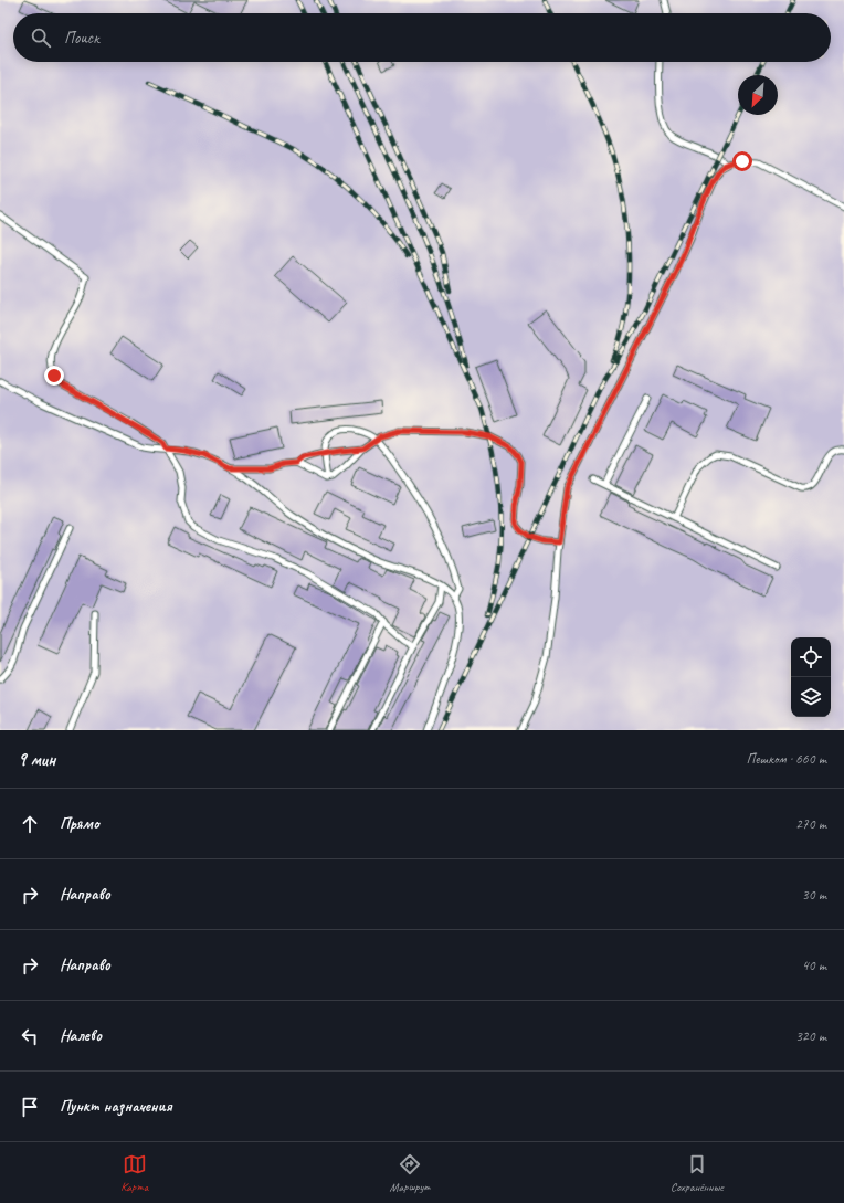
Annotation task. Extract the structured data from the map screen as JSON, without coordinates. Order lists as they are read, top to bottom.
{
  "north": "bottom left",
  "page": {
    "search": "Поиск",
    "heading": ["9 мин", "Пешком · 660 m"],
    "list": [
      ["Прямо", "270 m"],
      ["Направо", "30 m"],
      ["Направо", "40 m"],
      ["Налево", "320 m"],
      "Пункт назначения"
    ],
    "nav": ["Карта", "Маршрут", "Сохранённые"]
  }
}
